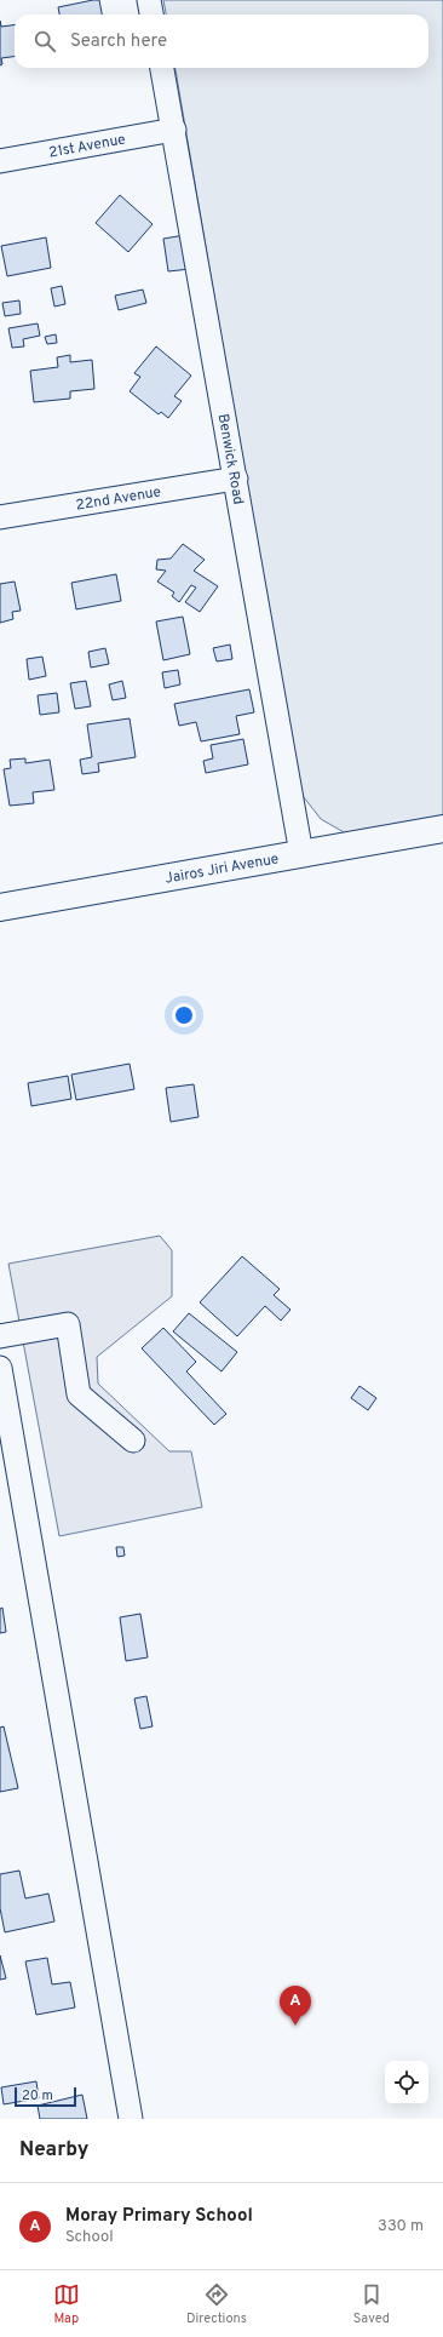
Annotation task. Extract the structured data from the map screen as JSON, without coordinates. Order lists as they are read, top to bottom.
{
  "streets": {
    "main road": ["Jairos Jiri Avenue"],
    "street": ["21st Avenue", "Benwick Road", "22nd Avenue"]
  },
  "crossings": [
    ["21st Avenue", "Benwick Road"],
    ["Benwick Road", "22nd Avenue"],
    ["Benwick Road", "Jairos Jiri Avenue"]
  ],
  "scale_bar": "20 m",
  "page": {
    "search": "Search here",
    "pins": "A",
    "scale": "20 m",
    "heading": "Nearby",
    "list": [
      {
        "mark": "A",
        "name": "Moray Primary School",
        "note": "School",
        "value": "330 m"
      }
    ],
    "nav": ["Map", "Directions", "Saved"]
  }
}
